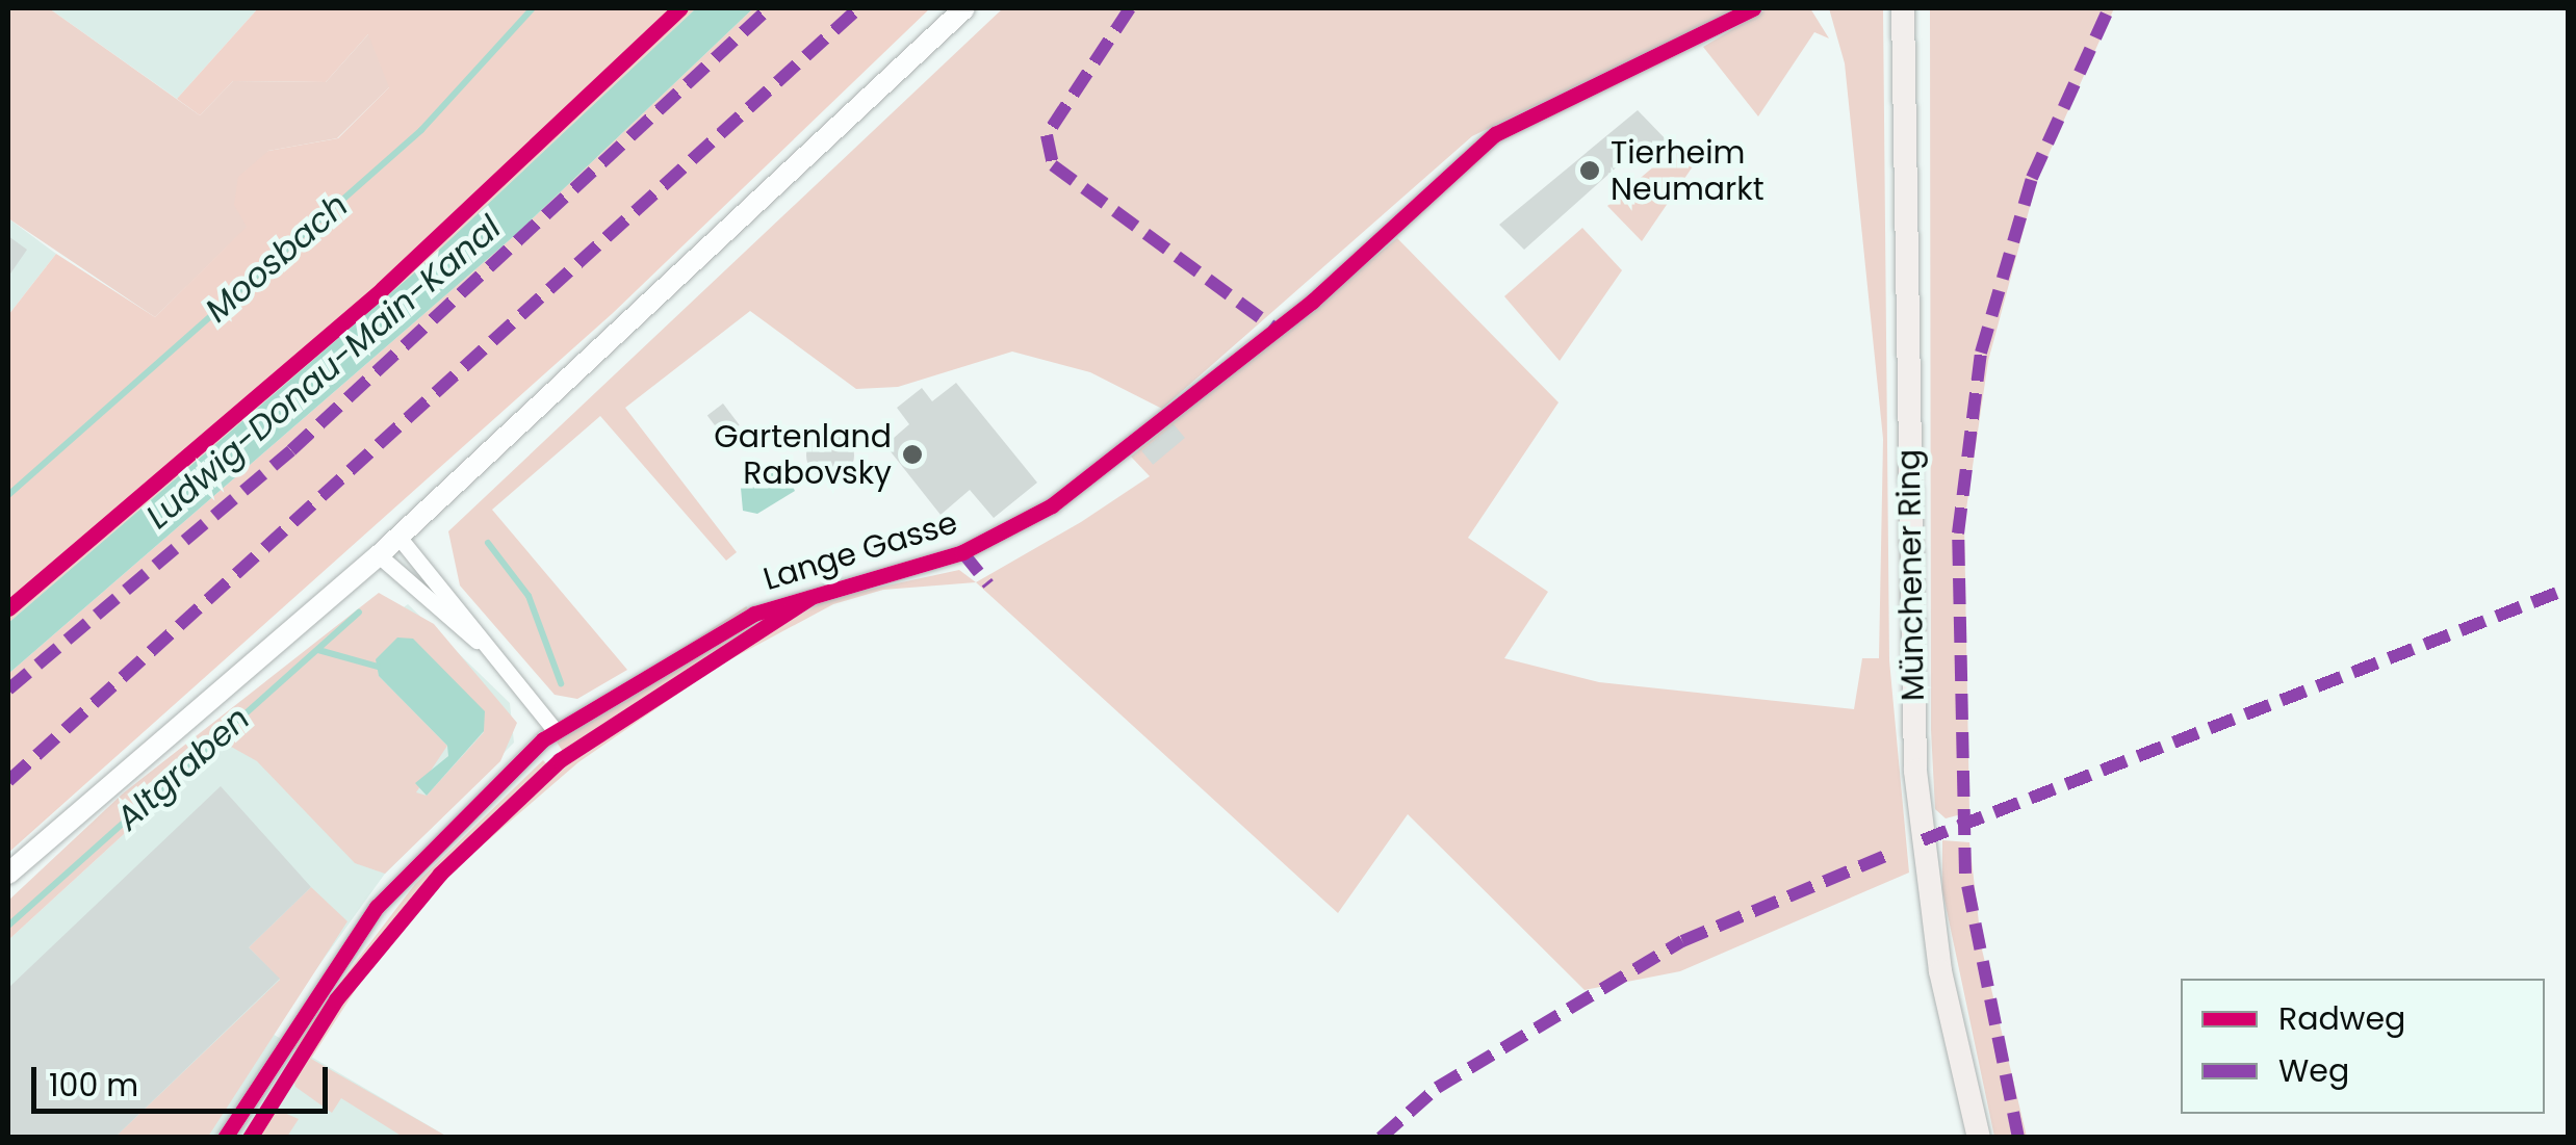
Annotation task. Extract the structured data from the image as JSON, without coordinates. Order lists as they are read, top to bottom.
{
  "streets": {
    "main road": ["Münchener Ring"],
    "street": ["Lange Gasse"]
  },
  "water": ["Moosbach", "Ludwig-Donau-Main-Kanal", "Altgraben"],
  "places": ["Tierheim Neumarkt", "Gartenland Rabovsky"],
  "legend": ["Radweg", "Weg"],
  "scale_bar": "100 m"
}
